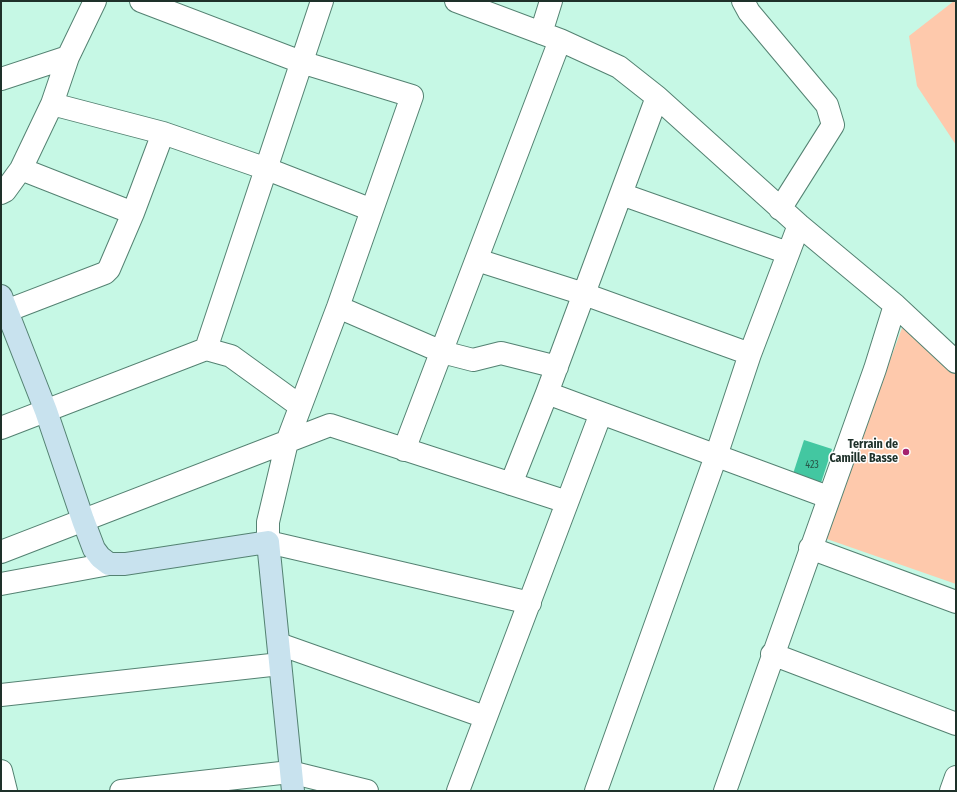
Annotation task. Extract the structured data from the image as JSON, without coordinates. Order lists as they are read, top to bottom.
{
  "places": ["Terrain de Camille Basse"],
  "house_numbers": ["423"]
}
